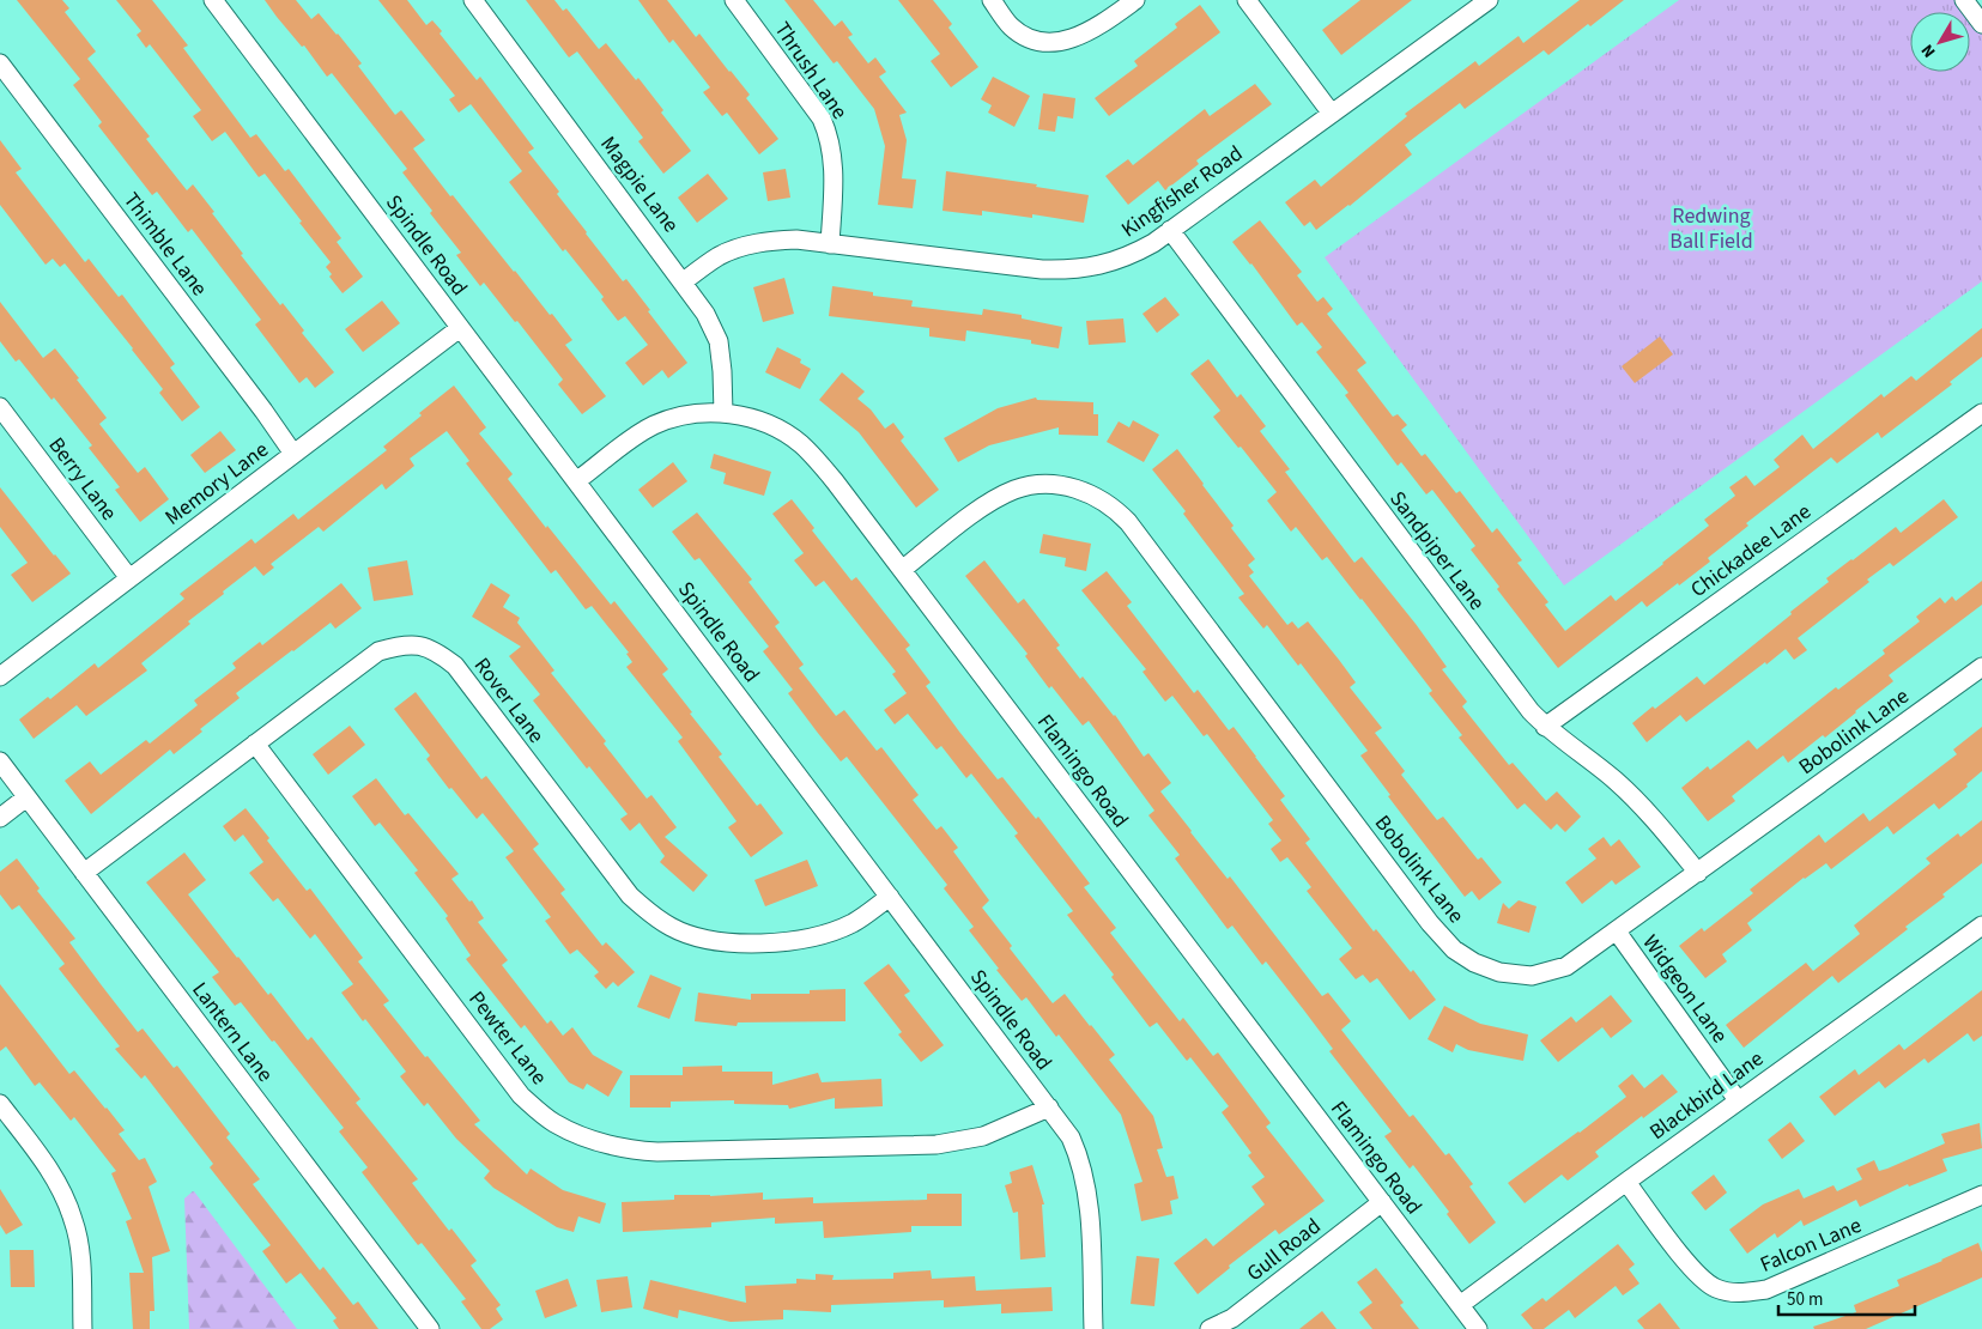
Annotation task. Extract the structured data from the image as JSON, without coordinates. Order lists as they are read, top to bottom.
{
  "streets": {
    "street": [
      "Thrush Lane",
      "Magpie Lane",
      "Kingfisher Road",
      "Thimble Lane",
      "Spindle Road",
      "Berry Lane",
      "Memory Lane",
      "Sandpiper Lane",
      "Chickadee Lane",
      "Rover Lane",
      "Bobolink Lane",
      "Flamingo Road",
      "Widgeon Lane",
      "Lantern Lane",
      "Pewter Lane",
      "Blackbird Lane",
      "Falcon Lane",
      "Gull Road"
    ]
  },
  "crossings": [
    ["Thrush Lane", "Kingfisher Road"],
    ["Magpie Lane", "Kingfisher Road"],
    ["Magpie Lane", "Flamingo Road"],
    ["Kingfisher Road", "Sandpiper Lane"],
    ["Thimble Lane", "Memory Lane"],
    ["Spindle Road", "Memory Lane"],
    ["Spindle Road", "Rover Lane"],
    ["Spindle Road", "Flamingo Road"],
    ["Spindle Road", "Pewter Lane"],
    ["Berry Lane", "Memory Lane"],
    ["Sandpiper Lane", "Chickadee Lane"],
    ["Sandpiper Lane", "Bobolink Lane"],
    ["Rover Lane", "Lantern Lane"],
    ["Rover Lane", "Pewter Lane"],
    ["Bobolink Lane", "Flamingo Road"],
    ["Bobolink Lane", "Widgeon Lane"],
    ["Flamingo Road", "Blackbird Lane"],
    ["Flamingo Road", "Gull Road"],
    ["Widgeon Lane", "Blackbird Lane"],
    ["Blackbird Lane", "Falcon Lane"]
  ],
  "parks": ["Redwing Ball Field"],
  "scale_bar": "50 m",
  "north": "bottom left"
}
